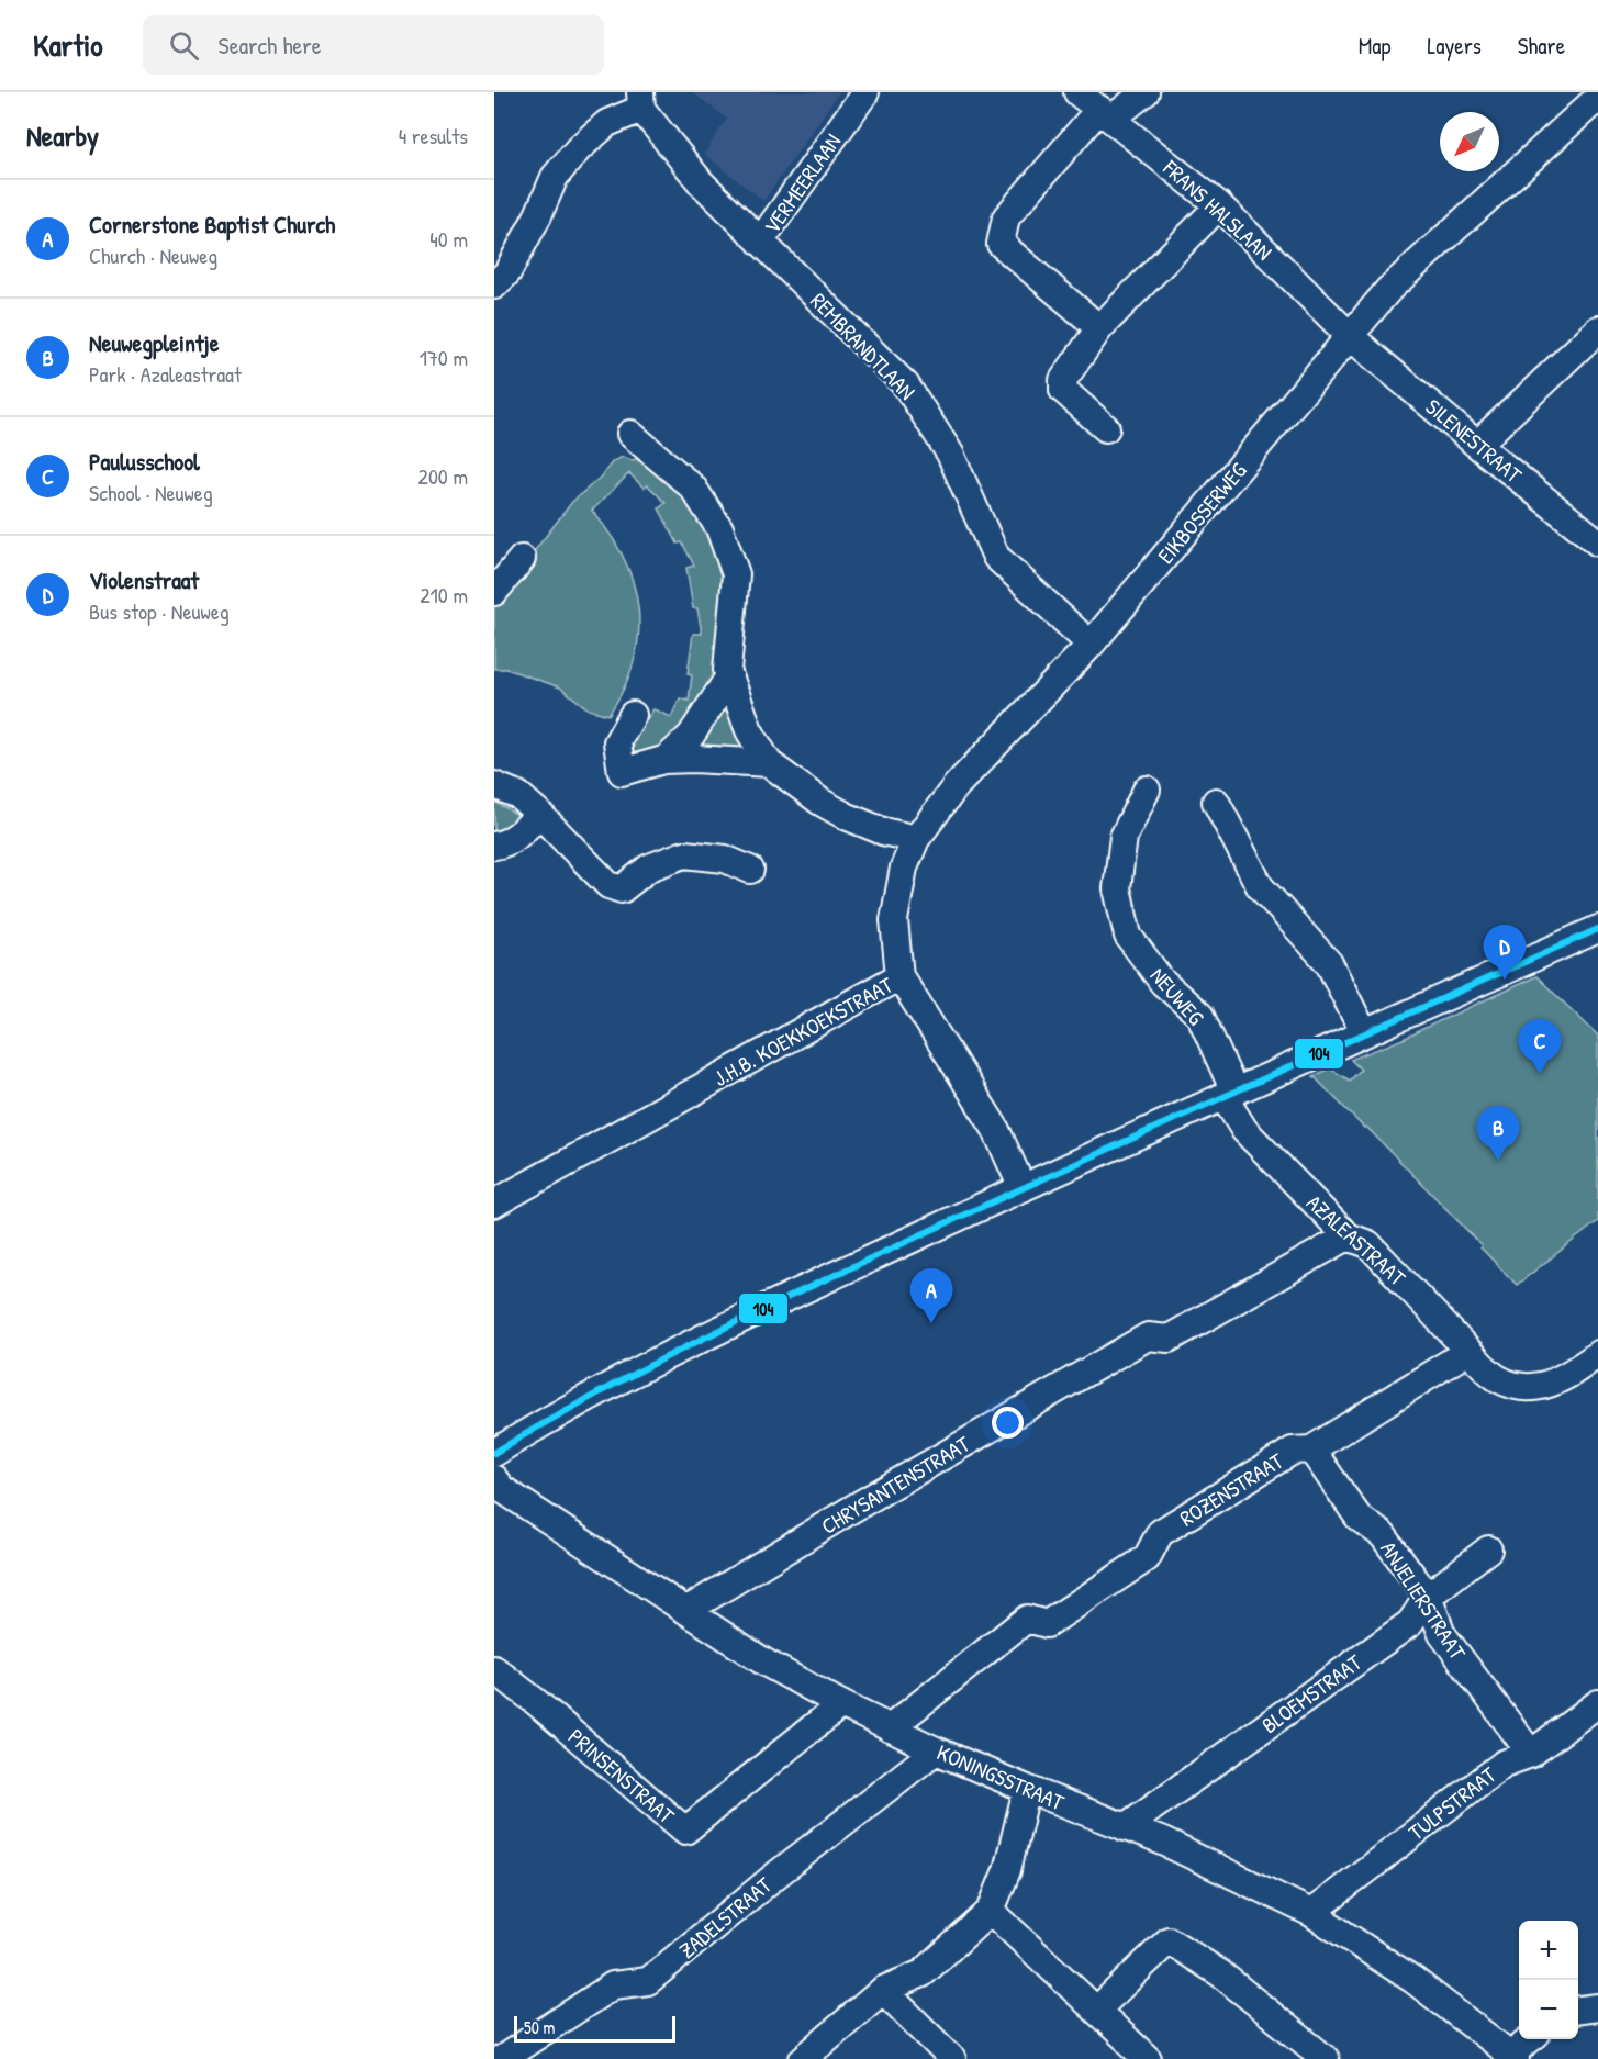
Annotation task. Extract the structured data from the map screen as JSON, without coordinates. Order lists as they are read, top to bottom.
{
  "streets": {
    "street": [
      "VERMEERLAAN",
      "FRANS HALSLAAN",
      "REMBRANDTLAAN",
      "SILENESTRAAT",
      "EIKBOSSERWEG",
      "NEUWEG",
      "J.H.B. KOEKKOEKSTRAAT",
      "AZALEASTRAAT",
      "CHRYSANTENSTRAAT",
      "ROZENSTRAAT",
      "ANJELIERSTRAAT",
      "BLOEMSTRAAT",
      "PRINSENSTRAAT",
      "KONINGSSTRAAT",
      "TULPSTRAAT",
      "ZADELSTRAAT"
    ]
  },
  "crossings": [
    ["VERMEERLAAN", "REMBRANDTLAAN"],
    ["FRANS HALSLAAN", "SILENESTRAAT"],
    ["FRANS HALSLAAN", "EIKBOSSERWEG"],
    ["REMBRANDTLAAN", "EIKBOSSERWEG"],
    ["SILENESTRAAT", "EIKBOSSERWEG"],
    ["EIKBOSSERWEG", "J.H.B. KOEKKOEKSTRAAT"],
    ["NEUWEG", "AZALEASTRAAT"],
    ["AZALEASTRAAT", "CHRYSANTENSTRAAT"],
    ["AZALEASTRAAT", "ROZENSTRAAT"],
    ["CHRYSANTENSTRAAT", "KONINGSSTRAAT"],
    ["ROZENSTRAAT", "ANJELIERSTRAAT"],
    ["ROZENSTRAAT", "KONINGSSTRAAT"],
    ["ANJELIERSTRAAT", "BLOEMSTRAAT"],
    ["ANJELIERSTRAAT", "TULPSTRAAT"],
    ["BLOEMSTRAAT", "KONINGSSTRAAT"],
    ["PRINSENSTRAAT", "KONINGSSTRAAT"],
    ["KONINGSSTRAAT", "TULPSTRAAT"],
    ["KONINGSSTRAAT", "ZADELSTRAAT"]
  ],
  "lines": ["transit line 104"],
  "scale_bar": "50 m",
  "north": "bottom left",
  "page": {
    "header": "Kartio",
    "search": "Search here",
    "nav": ["Map", "Layers", "Share"],
    "heading": ["Nearby", "4 results"],
    "list": [
      {
        "mark": "A",
        "name": "Cornerstone Baptist Church",
        "note": "Church · Neuweg",
        "value": "40 m"
      },
      {
        "mark": "B",
        "name": "Neuwegpleintje",
        "note": "Park · Azaleastraat",
        "value": "170 m"
      },
      {
        "mark": "C",
        "name": "Paulusschool",
        "note": "School · Neuweg",
        "value": "200 m"
      },
      {
        "mark": "D",
        "name": "Violenstraat",
        "note": "Bus stop · Neuweg",
        "value": "210 m"
      }
    ],
    "pins": [
      "D",
      "C",
      "B",
      "A"
    ],
    "map_buttons": ["+", "−"],
    "scale": "50 m"
  }
}
